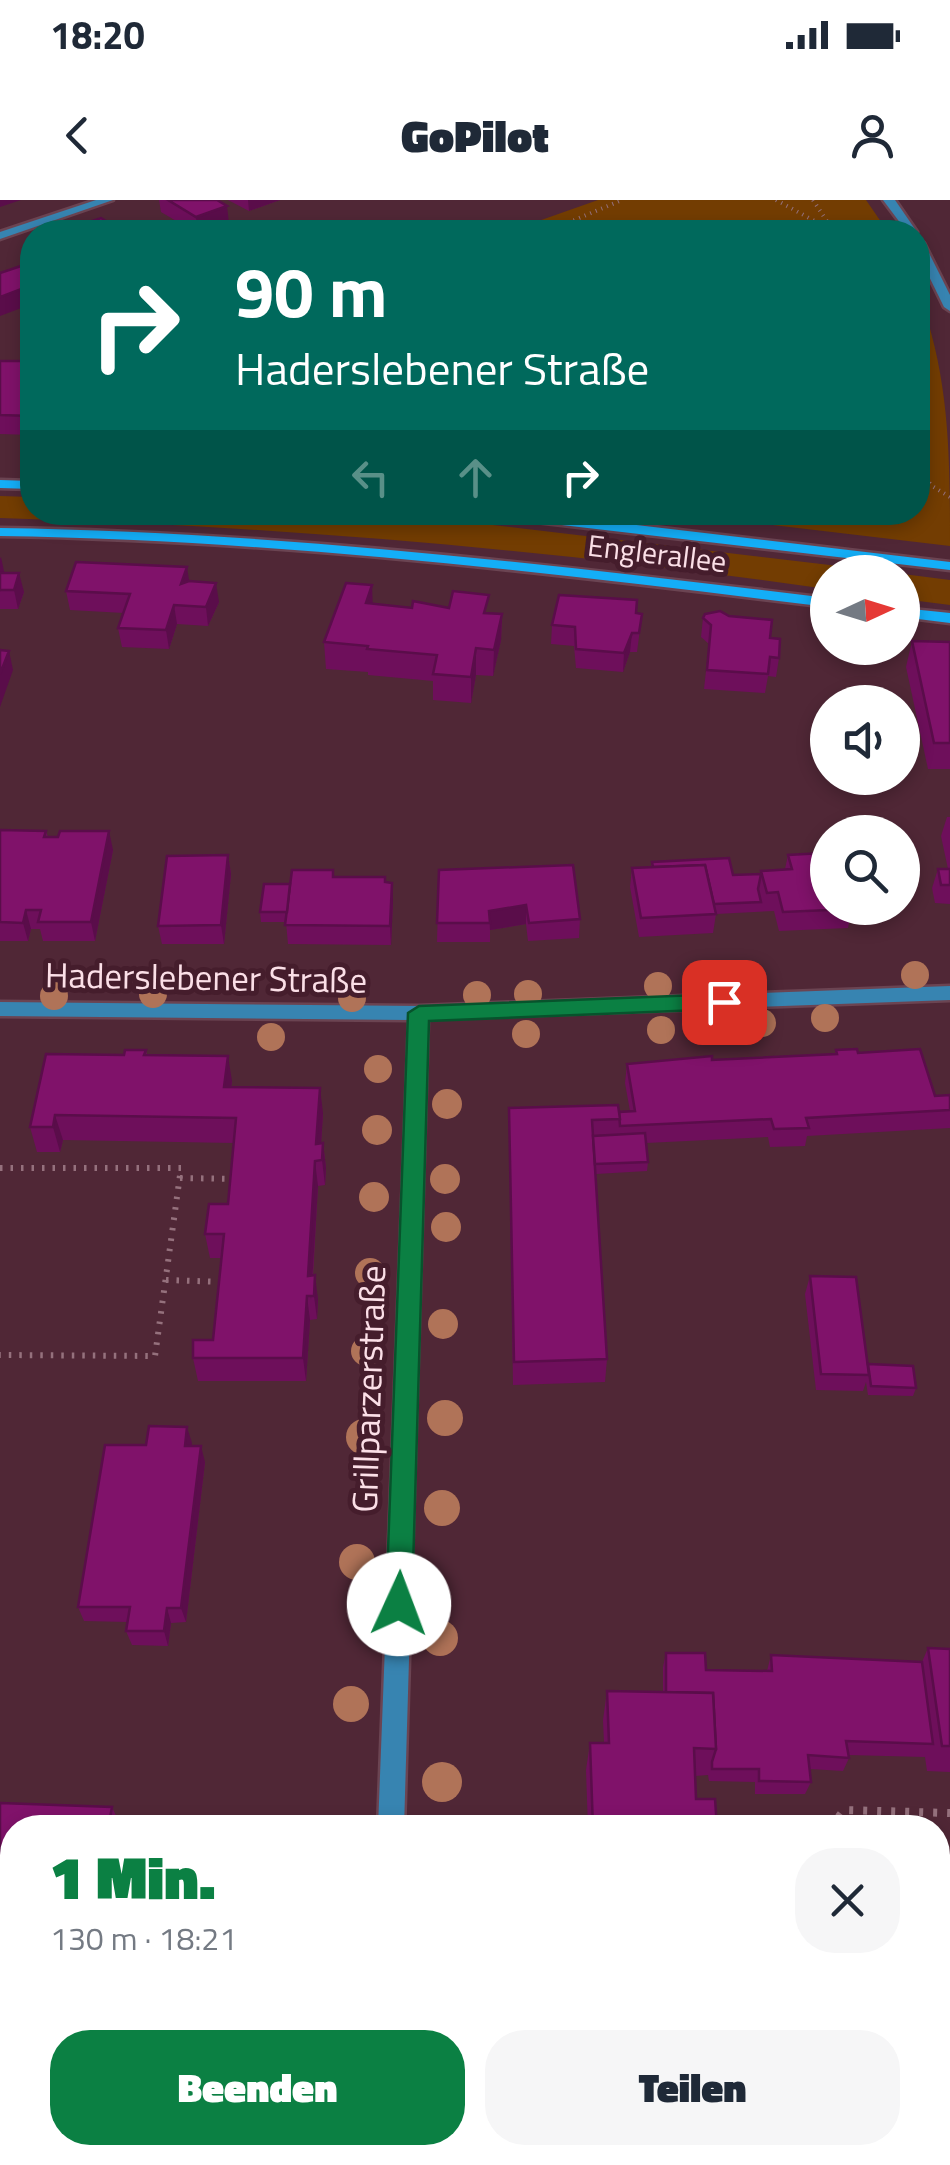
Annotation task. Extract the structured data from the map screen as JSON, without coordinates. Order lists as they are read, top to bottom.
{
  "streets": {
    "main road": ["Englerallee"],
    "street": ["Haderslebener Straße", "Grillparzerstraße"]
  },
  "crossings": [
    ["Haderslebener Straße", "Grillparzerstraße"]
  ],
  "north": "right",
  "page": {
    "status": "18:20",
    "header": "GoPilot",
    "turn": ["90 m", "Haderslebener Straße"],
    "heading": ["1 Min.", "130 m · 18:21"],
    "buttons": ["Beenden", "Teilen"]
  }
}
